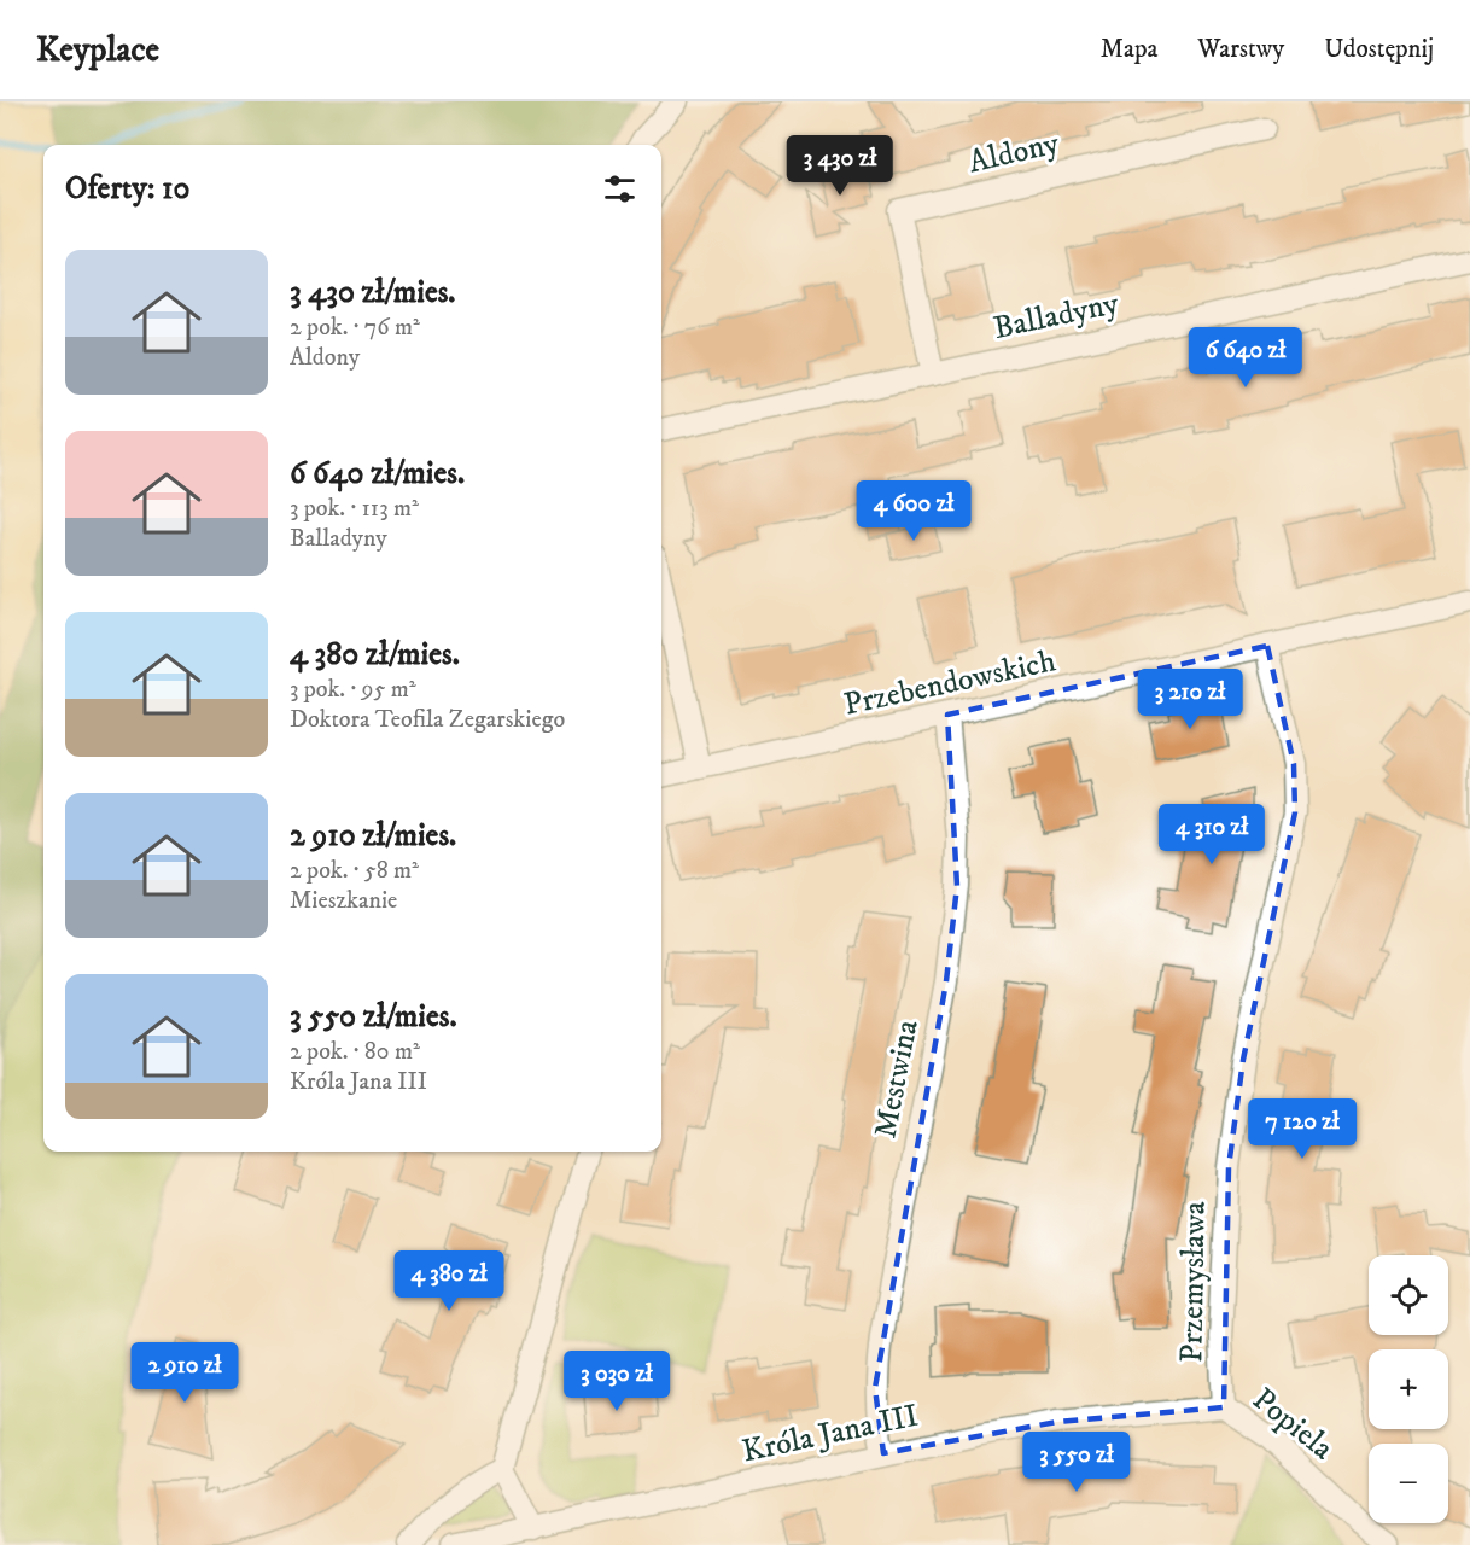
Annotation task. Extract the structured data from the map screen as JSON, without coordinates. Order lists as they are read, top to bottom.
{
  "streets": {
    "street": [
      "Aldony",
      "Balladyny",
      "Przebendowskich",
      "Mestwina",
      "Przemysława",
      "Popiela",
      "Króla Jana III"
    ]
  },
  "crossings": [
    ["Aldony", "Balladyny"],
    ["Przebendowskich", "Mestwina"],
    ["Przebendowskich", "Przemysława"],
    ["Mestwina", "Króla Jana III"],
    ["Przemysława", "Popiela"],
    ["Przemysława", "Króla Jana III"],
    ["Popiela", "Króla Jana III"]
  ],
  "page": {
    "header": "Keyplace",
    "nav": ["Mapa", "Warstwy", "Udostępnij"],
    "price": [
      "3 430 zł",
      "6 640 zł",
      "4 600 zł",
      "3 210 zł",
      "4 310 zł",
      "7 120 zł",
      "4 380 zł",
      "2 910 zł",
      "3 030 zł",
      "3 550 zł"
    ],
    "heading": "Oferty: 10",
    "list": [
      {
        "name": "3 430 zł/mies.",
        "note": "2 pok. · 76 m² · Aldony"
      },
      {
        "name": "6 640 zł/mies.",
        "note": "3 pok. · 113 m² · Balladyny"
      },
      {
        "name": "4 380 zł/mies.",
        "note": "3 pok. · 95 m² · Doktora Teofila Zegarskiego"
      },
      {
        "name": "2 910 zł/mies.",
        "note": "2 pok. · 58 m² · Mieszkanie"
      },
      {
        "name": "3 550 zł/mies.",
        "note": "2 pok. · 80 m² · Króla Jana III"
      }
    ],
    "map_buttons": ["+", "−"]
  }
}
